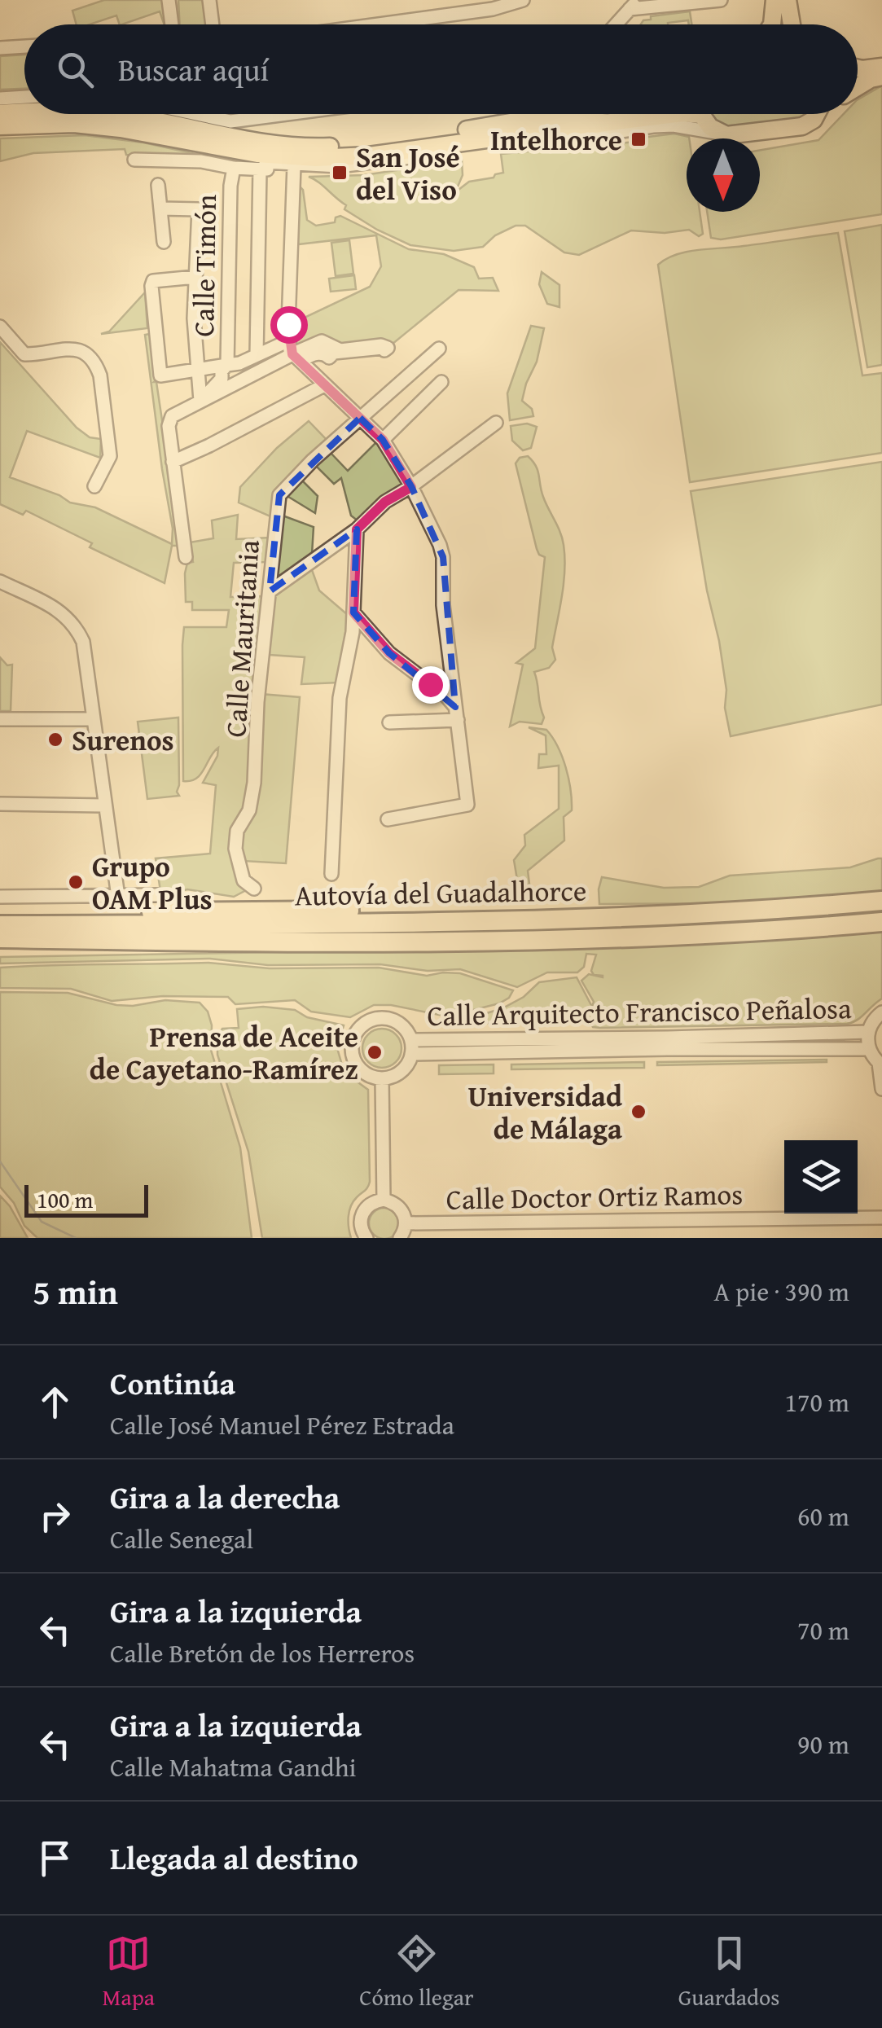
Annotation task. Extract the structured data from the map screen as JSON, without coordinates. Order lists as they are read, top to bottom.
{
  "streets": {
    "highway": ["Autovía del Guadalhorce"],
    "street": [
      "Calle Timón",
      "Calle Mauritania",
      "Calle Arquitecto Francisco Peñalosa",
      "Calle Doctor Ortiz Ramos"
    ]
  },
  "places": {
    "transit": ["Intelhorce", "San José del Viso"],
    "other": [
      "Surenos",
      "Grupo OAM Plus",
      "Prensa de Aceite de Cayetano-Ramírez",
      "Universidad de Málaga"
    ]
  },
  "scale_bar": "100 m",
  "north": "bottom",
  "page": {
    "search": "Buscar aquí",
    "scale": "100 m",
    "heading": ["5 min", "A pie · 390 m"],
    "list": [
      ["Continúa", "Calle José Manuel Pérez Estrada", "170 m"],
      ["Gira a la derecha", "Calle Senegal", "60 m"],
      ["Gira a la izquierda", "Calle Bretón de los Herreros", "70 m"],
      ["Gira a la izquierda", "Calle Mahatma Gandhi", "90 m"],
      "Llegada al destino"
    ],
    "nav": ["Mapa", "Cómo llegar", "Guardados"]
  }
}
